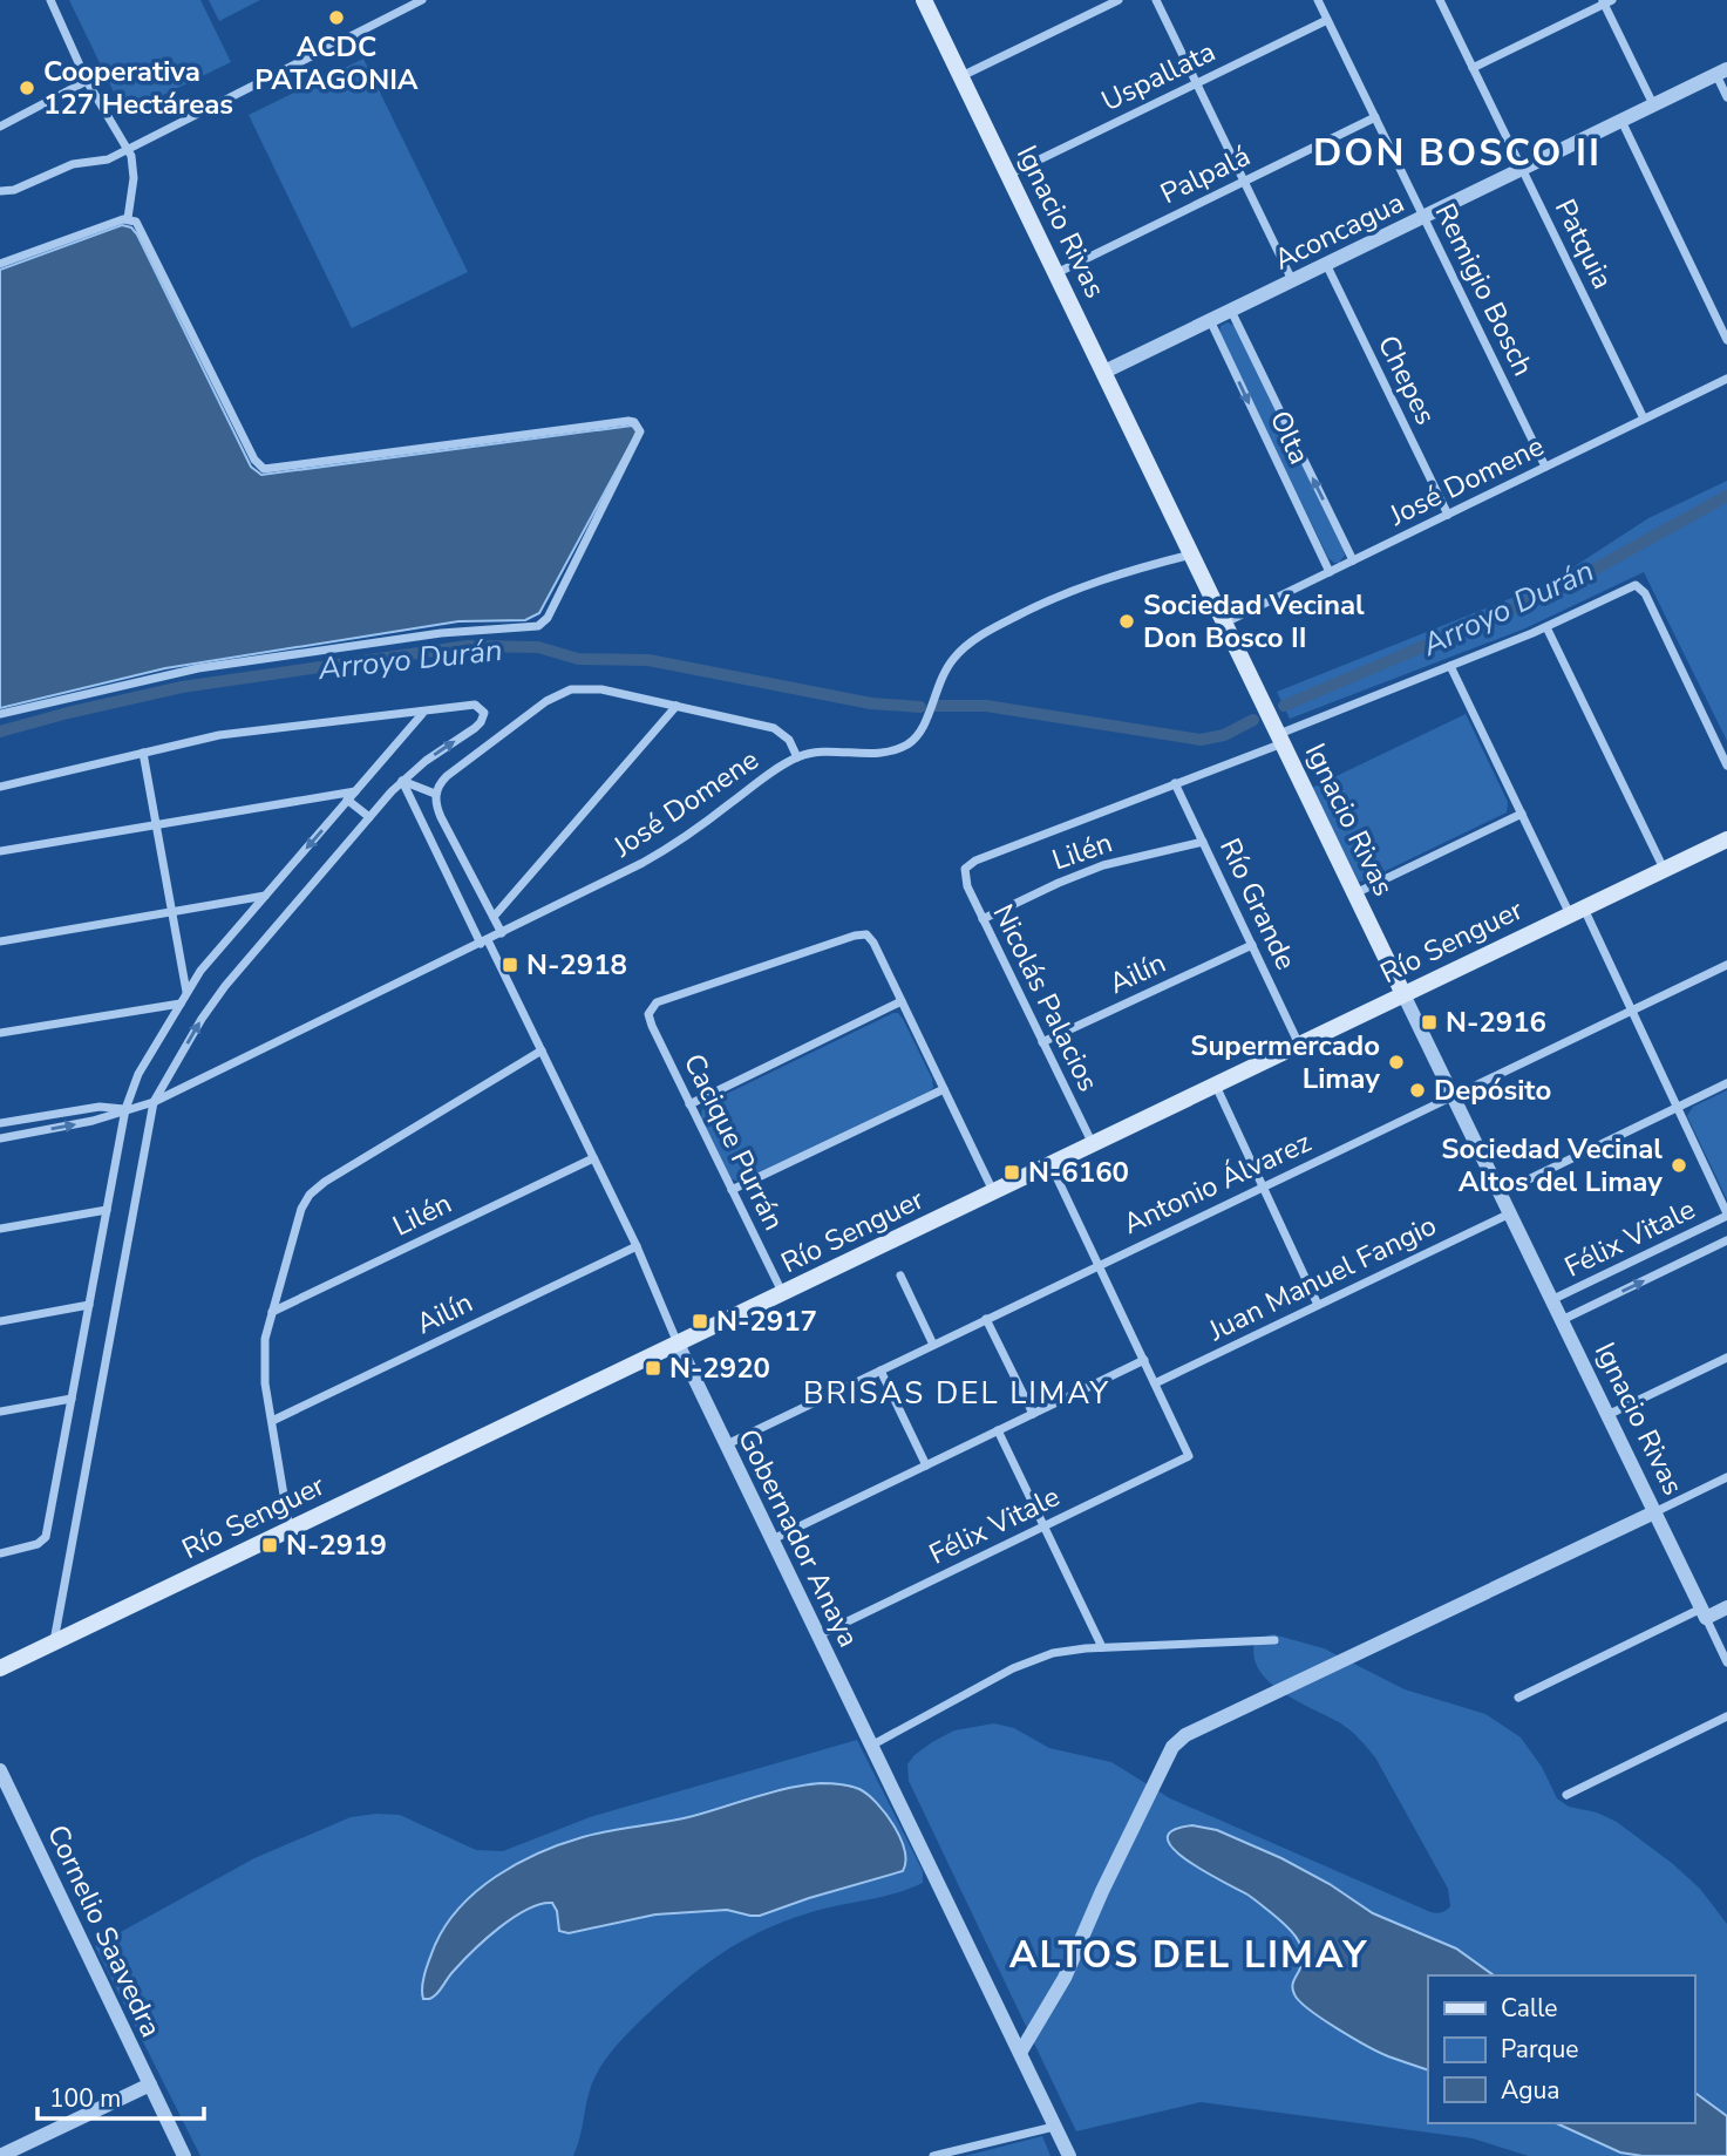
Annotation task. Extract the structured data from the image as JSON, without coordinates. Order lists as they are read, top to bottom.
{
  "streets": {
    "main road": ["Ignacio Rivas", "Río Senguer"],
    "street": [
      "Uspallata",
      "Palpalá",
      "Aconcagua",
      "Patquia",
      "Remigio Bosch",
      "Chepes",
      "Olta",
      "José Domene",
      "Lilén",
      "Río Grande",
      "Ailín",
      "Nicolás Palacios",
      "Cacique Purrán",
      "Antonio Álvarez",
      "Félix Vitale",
      "Juan Manuel Fangio",
      "Gobernador Anaya",
      "Cornelio Saavedra"
    ]
  },
  "crossings": [
    ["Uspallata", "Ignacio Rivas"],
    ["Uspallata", "Remigio Bosch"],
    ["Palpalá", "Ignacio Rivas"],
    ["Palpalá", "Remigio Bosch"],
    ["Ignacio Rivas", "Aconcagua"],
    ["Ignacio Rivas", "José Domene"],
    ["Ignacio Rivas", "Río Senguer"],
    ["Ignacio Rivas", "Antonio Álvarez"],
    ["Ignacio Rivas", "Félix Vitale"],
    ["Ignacio Rivas", "Juan Manuel Fangio"],
    ["Aconcagua", "Patquia"],
    ["Aconcagua", "Remigio Bosch"],
    ["Aconcagua", "Chepes"],
    ["Aconcagua", "Olta"],
    ["Patquia", "José Domene"],
    ["Remigio Bosch", "José Domene"],
    ["Chepes", "José Domene"],
    ["Olta", "José Domene"],
    ["José Domene", "Gobernador Anaya"],
    ["Lilén", "Río Grande"],
    ["Lilén", "Nicolás Palacios"],
    ["Lilén", "Gobernador Anaya"],
    ["Río Grande", "Río Senguer"],
    ["Río Grande", "Ailín"],
    ["Río Grande", "Nicolás Palacios"],
    ["Río Senguer", "Nicolás Palacios"],
    ["Río Senguer", "Cacique Purrán"],
    ["Río Senguer", "Gobernador Anaya"],
    ["Ailín", "Nicolás Palacios"],
    ["Ailín", "Gobernador Anaya"],
    ["Antonio Álvarez", "Gobernador Anaya"],
    ["Félix Vitale", "Juan Manuel Fangio"],
    ["Félix Vitale", "Gobernador Anaya"]
  ],
  "districts": ["DON BOSCO II", "BRISAS DEL LIMAY", "ALTOS DEL LIMAY"],
  "water": ["Arroyo Durán"],
  "places": {
    "other": [
      "ACDC PATAGONIA",
      "Cooperativa 127 Hectáreas",
      "Sociedad Vecinal Don Bosco II",
      "Supermercado Limay",
      "Depósito",
      "Sociedad Vecinal Altos del Limay"
    ],
    "transit": [
      "N-2918",
      "N-2916",
      "N-6160",
      "N-2917",
      "N-2920",
      "N-2919"
    ]
  },
  "legend": ["Calle", "Parque", "Agua"],
  "scale_bar": "100 m"
}
